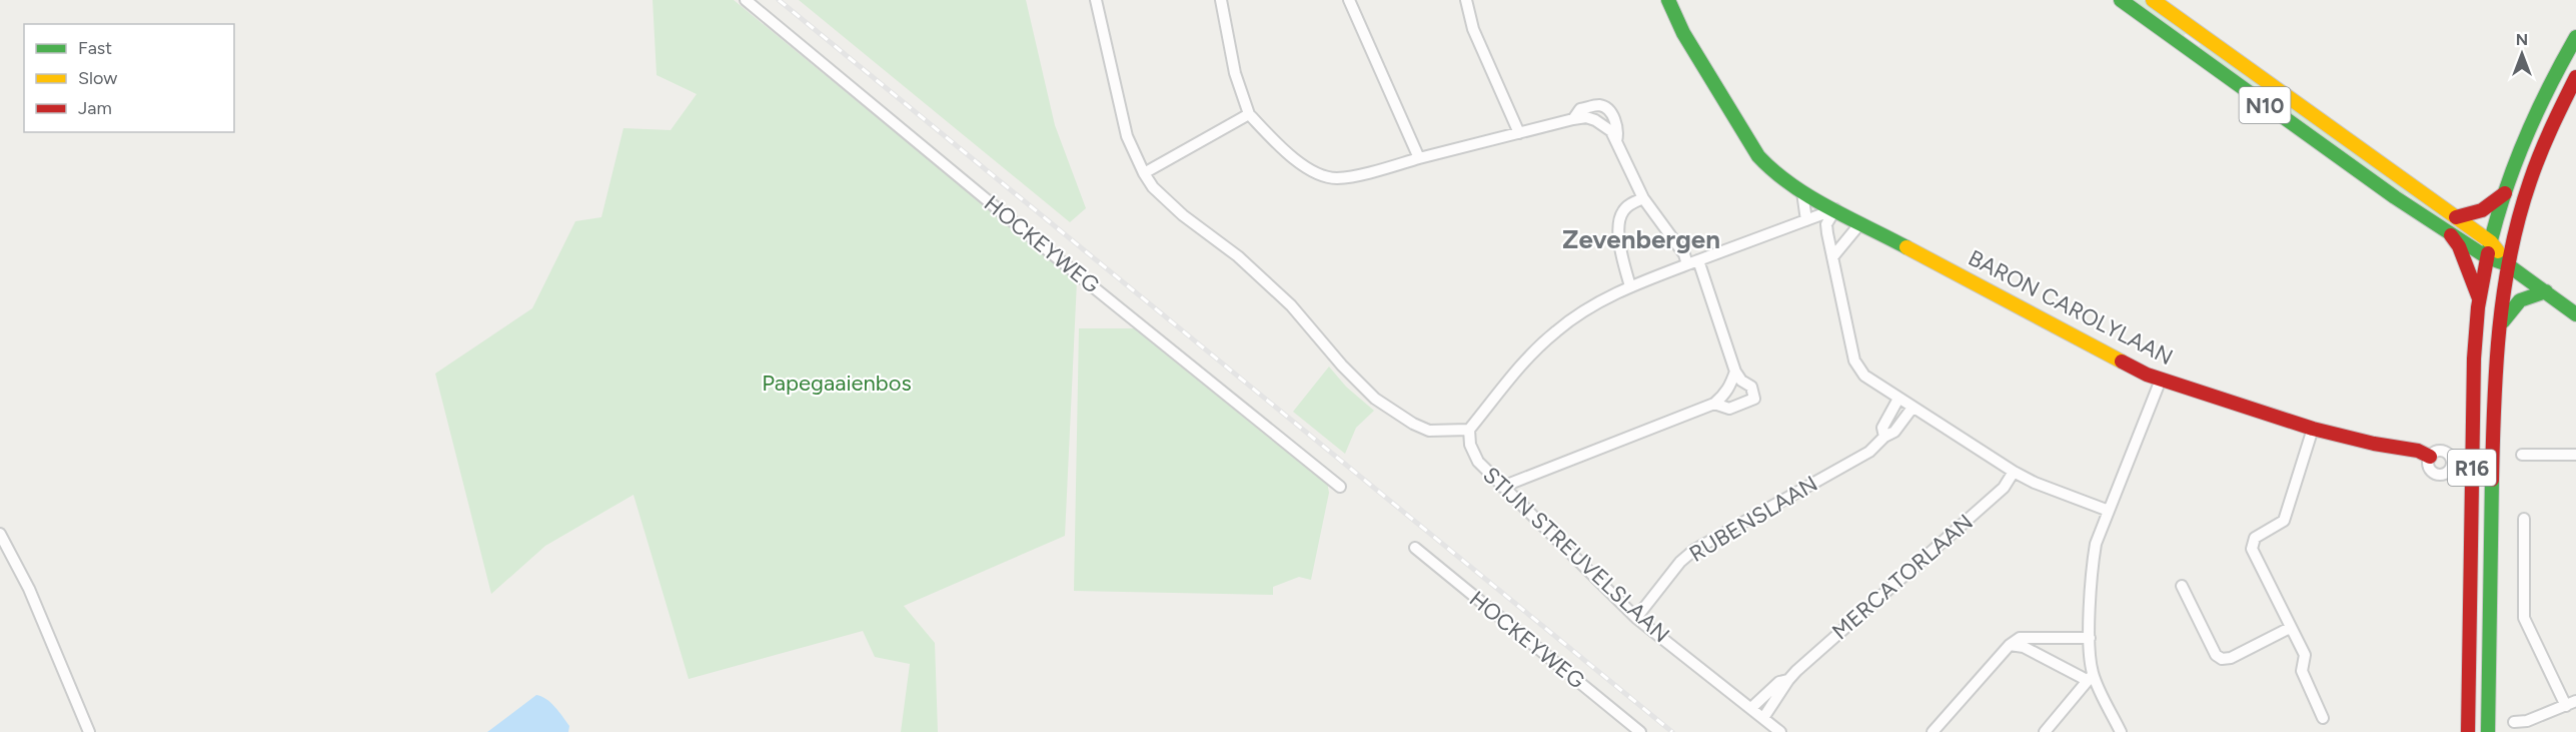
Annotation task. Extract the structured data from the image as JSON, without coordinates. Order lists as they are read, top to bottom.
{
  "streets": {
    "main road": ["N10", "BARON CAROLYLAAN", "R16"],
    "street": [
      "HOCKEYWEG",
      "RUBENSLAAN",
      "STIJN STREUVELSLAAN",
      "MERCATORLAAN"
    ]
  },
  "crossings": [
    ["N10", "R16"],
    ["RUBENSLAAN", "STIJN STREUVELSLAAN"],
    ["STIJN STREUVELSLAAN", "MERCATORLAAN"]
  ],
  "districts": ["Zevenbergen"],
  "parks": ["Papegaaienbos"],
  "legend": ["Fast", "Slow", "Jam"],
  "north": "top"
}
